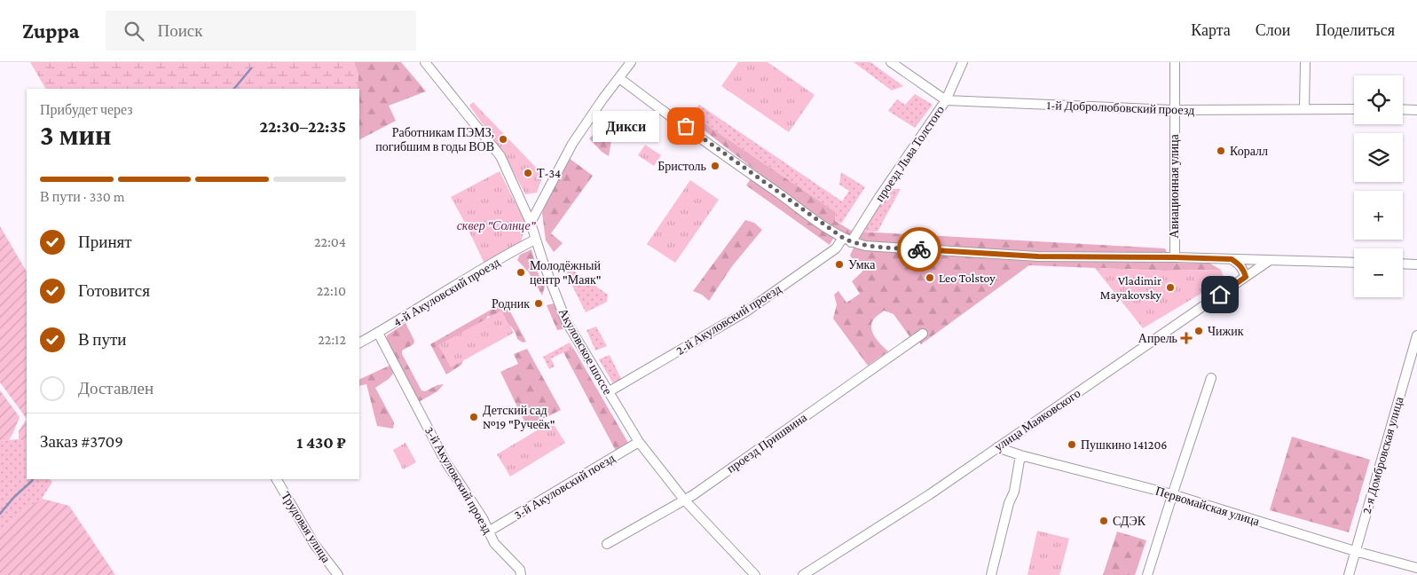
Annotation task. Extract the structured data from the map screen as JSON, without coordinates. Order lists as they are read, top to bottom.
{
  "streets": {
    "street": [
      "1-й Добролюбовский проезд",
      "проезд Льва Толстого",
      "Авиационная улица",
      "4-й Акуловский проезд",
      "2-й Акуловский проезд",
      "Акуловское шоссе",
      "улица Маяковского",
      "проезд Пришвина",
      "2-я Домбровская улица",
      "3-й Акуловский проезд",
      "3-й Акуловский поезд",
      "Первомайская улица",
      "Трудовая улица"
    ]
  },
  "crossings": [
    ["1-й Добролюбовский проезд", "проезд Льва Толстого"],
    ["1-й Добролюбовский проезд", "Авиационная улица"],
    ["проезд Льва Толстого", "2-й Акуловский проезд"],
    ["4-й Акуловский проезд", "Акуловское шоссе"],
    ["4-й Акуловский проезд", "3-й Акуловский проезд"],
    ["2-й Акуловский проезд", "Акуловское шоссе"],
    ["Акуловское шоссе", "проезд Пришвина"],
    ["Акуловское шоссе", "3-й Акуловский поезд"],
    ["улица Маяковского", "Первомайская улица"],
    ["2-я Домбровская улица", "Первомайская улица"],
    ["3-й Акуловский проезд", "3-й Акуловский поезд"]
  ],
  "parks": ["сквер \"Солнце\""],
  "places": {
    "other": [
      "Дикси",
      "Работникам ПЭМЗ, погибшим в годы ВОВ",
      "Коралл",
      "Бристоль",
      "Т-34",
      "Умка",
      "Молодёжный центр \"Маяк\"",
      "Leo Tolstoy",
      "Vladimir Mayakovsky",
      "Родник",
      "Чижик",
      "Детский сад №19 \"Ручеёк\"",
      "Пушкино 141206",
      "СДЭК"
    ],
    "health": ["Апрель"]
  },
  "page": {
    "header": "Zuppa",
    "search": "Поиск",
    "nav": ["Карта", "Слои", "Поделиться"],
    "map_buttons": ["+", "−"],
    "heading": ["3 мин", "Прибудет через", "22:30–22:35"],
    "panel": ["Заказ #3709", "1 430 ₽"],
    "bubble": "Дикси",
    "bar": "В пути · 330 m",
    "list": [
      ["Принят", "22:04"],
      ["Готовится", "22:10"],
      ["В пути", "22:12"],
      "Доставлен"
    ]
  }
}
